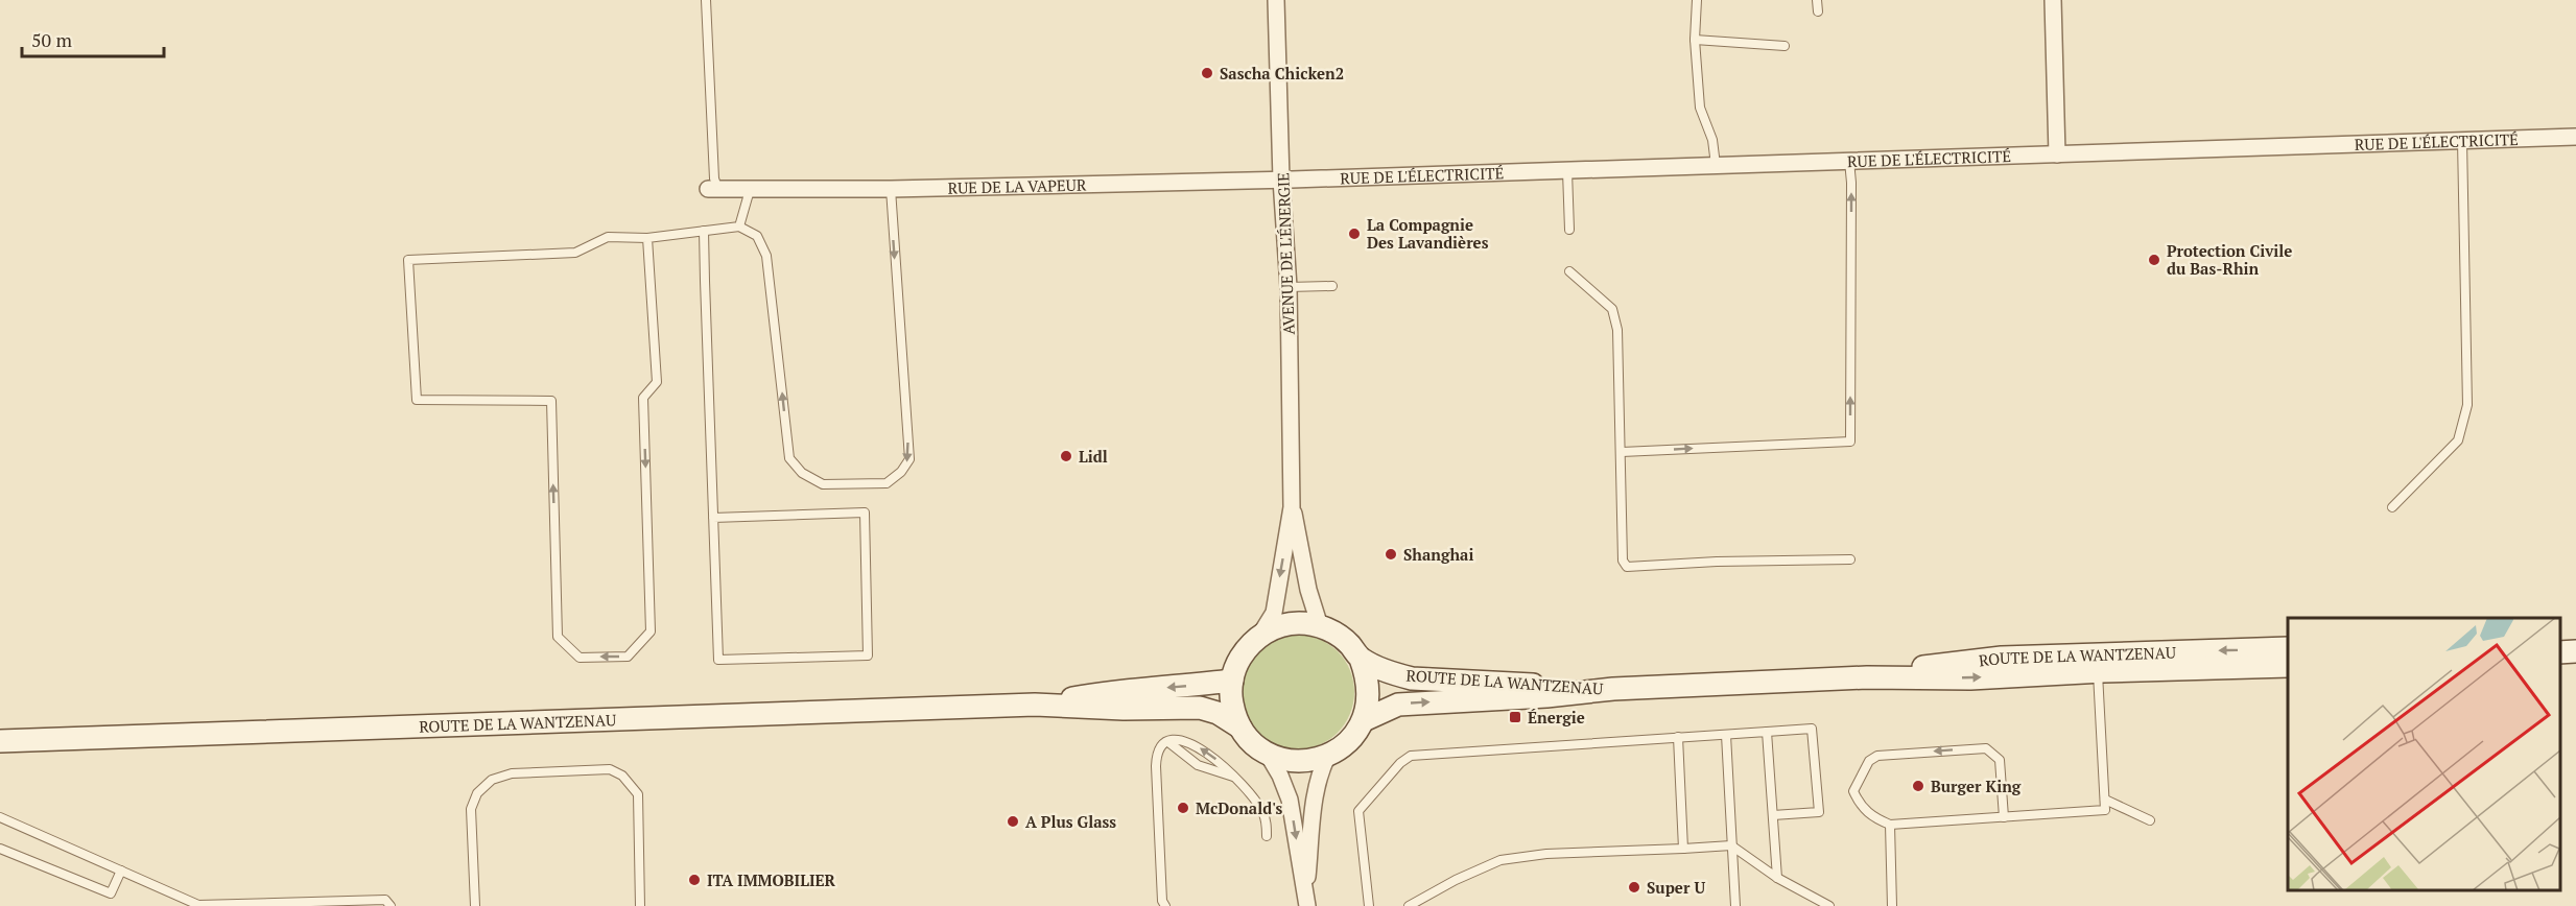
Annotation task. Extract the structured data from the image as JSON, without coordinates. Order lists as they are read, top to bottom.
{
  "streets": {
    "main road": ["ROUTE DE LA WANTZENAU"],
    "street": ["RUE DE L'ÉLECTRICITÉ", "RUE DE LA VAPEUR", "AVENUE DE L'ÉNERGIE"]
  },
  "crossings": [
    ["RUE DE L'ÉLECTRICITÉ", "RUE DE LA VAPEUR"],
    ["RUE DE L'ÉLECTRICITÉ", "AVENUE DE L'ÉNERGIE"],
    ["RUE DE LA VAPEUR", "AVENUE DE L'ÉNERGIE"],
    ["AVENUE DE L'ÉNERGIE", "ROUTE DE LA WANTZENAU"]
  ],
  "places": {
    "other": [
      "Sascha Chicken2",
      "La Compagnie Des Lavandières",
      "Protection Civile du Bas-Rhin",
      "Lidl",
      "Shanghai",
      "Burger King",
      "McDonald's",
      "A Plus Glass",
      "ITA IMMOBILIER",
      "Super U"
    ],
    "transit": ["Énergie"]
  },
  "scale_bar": "50 m"
}
